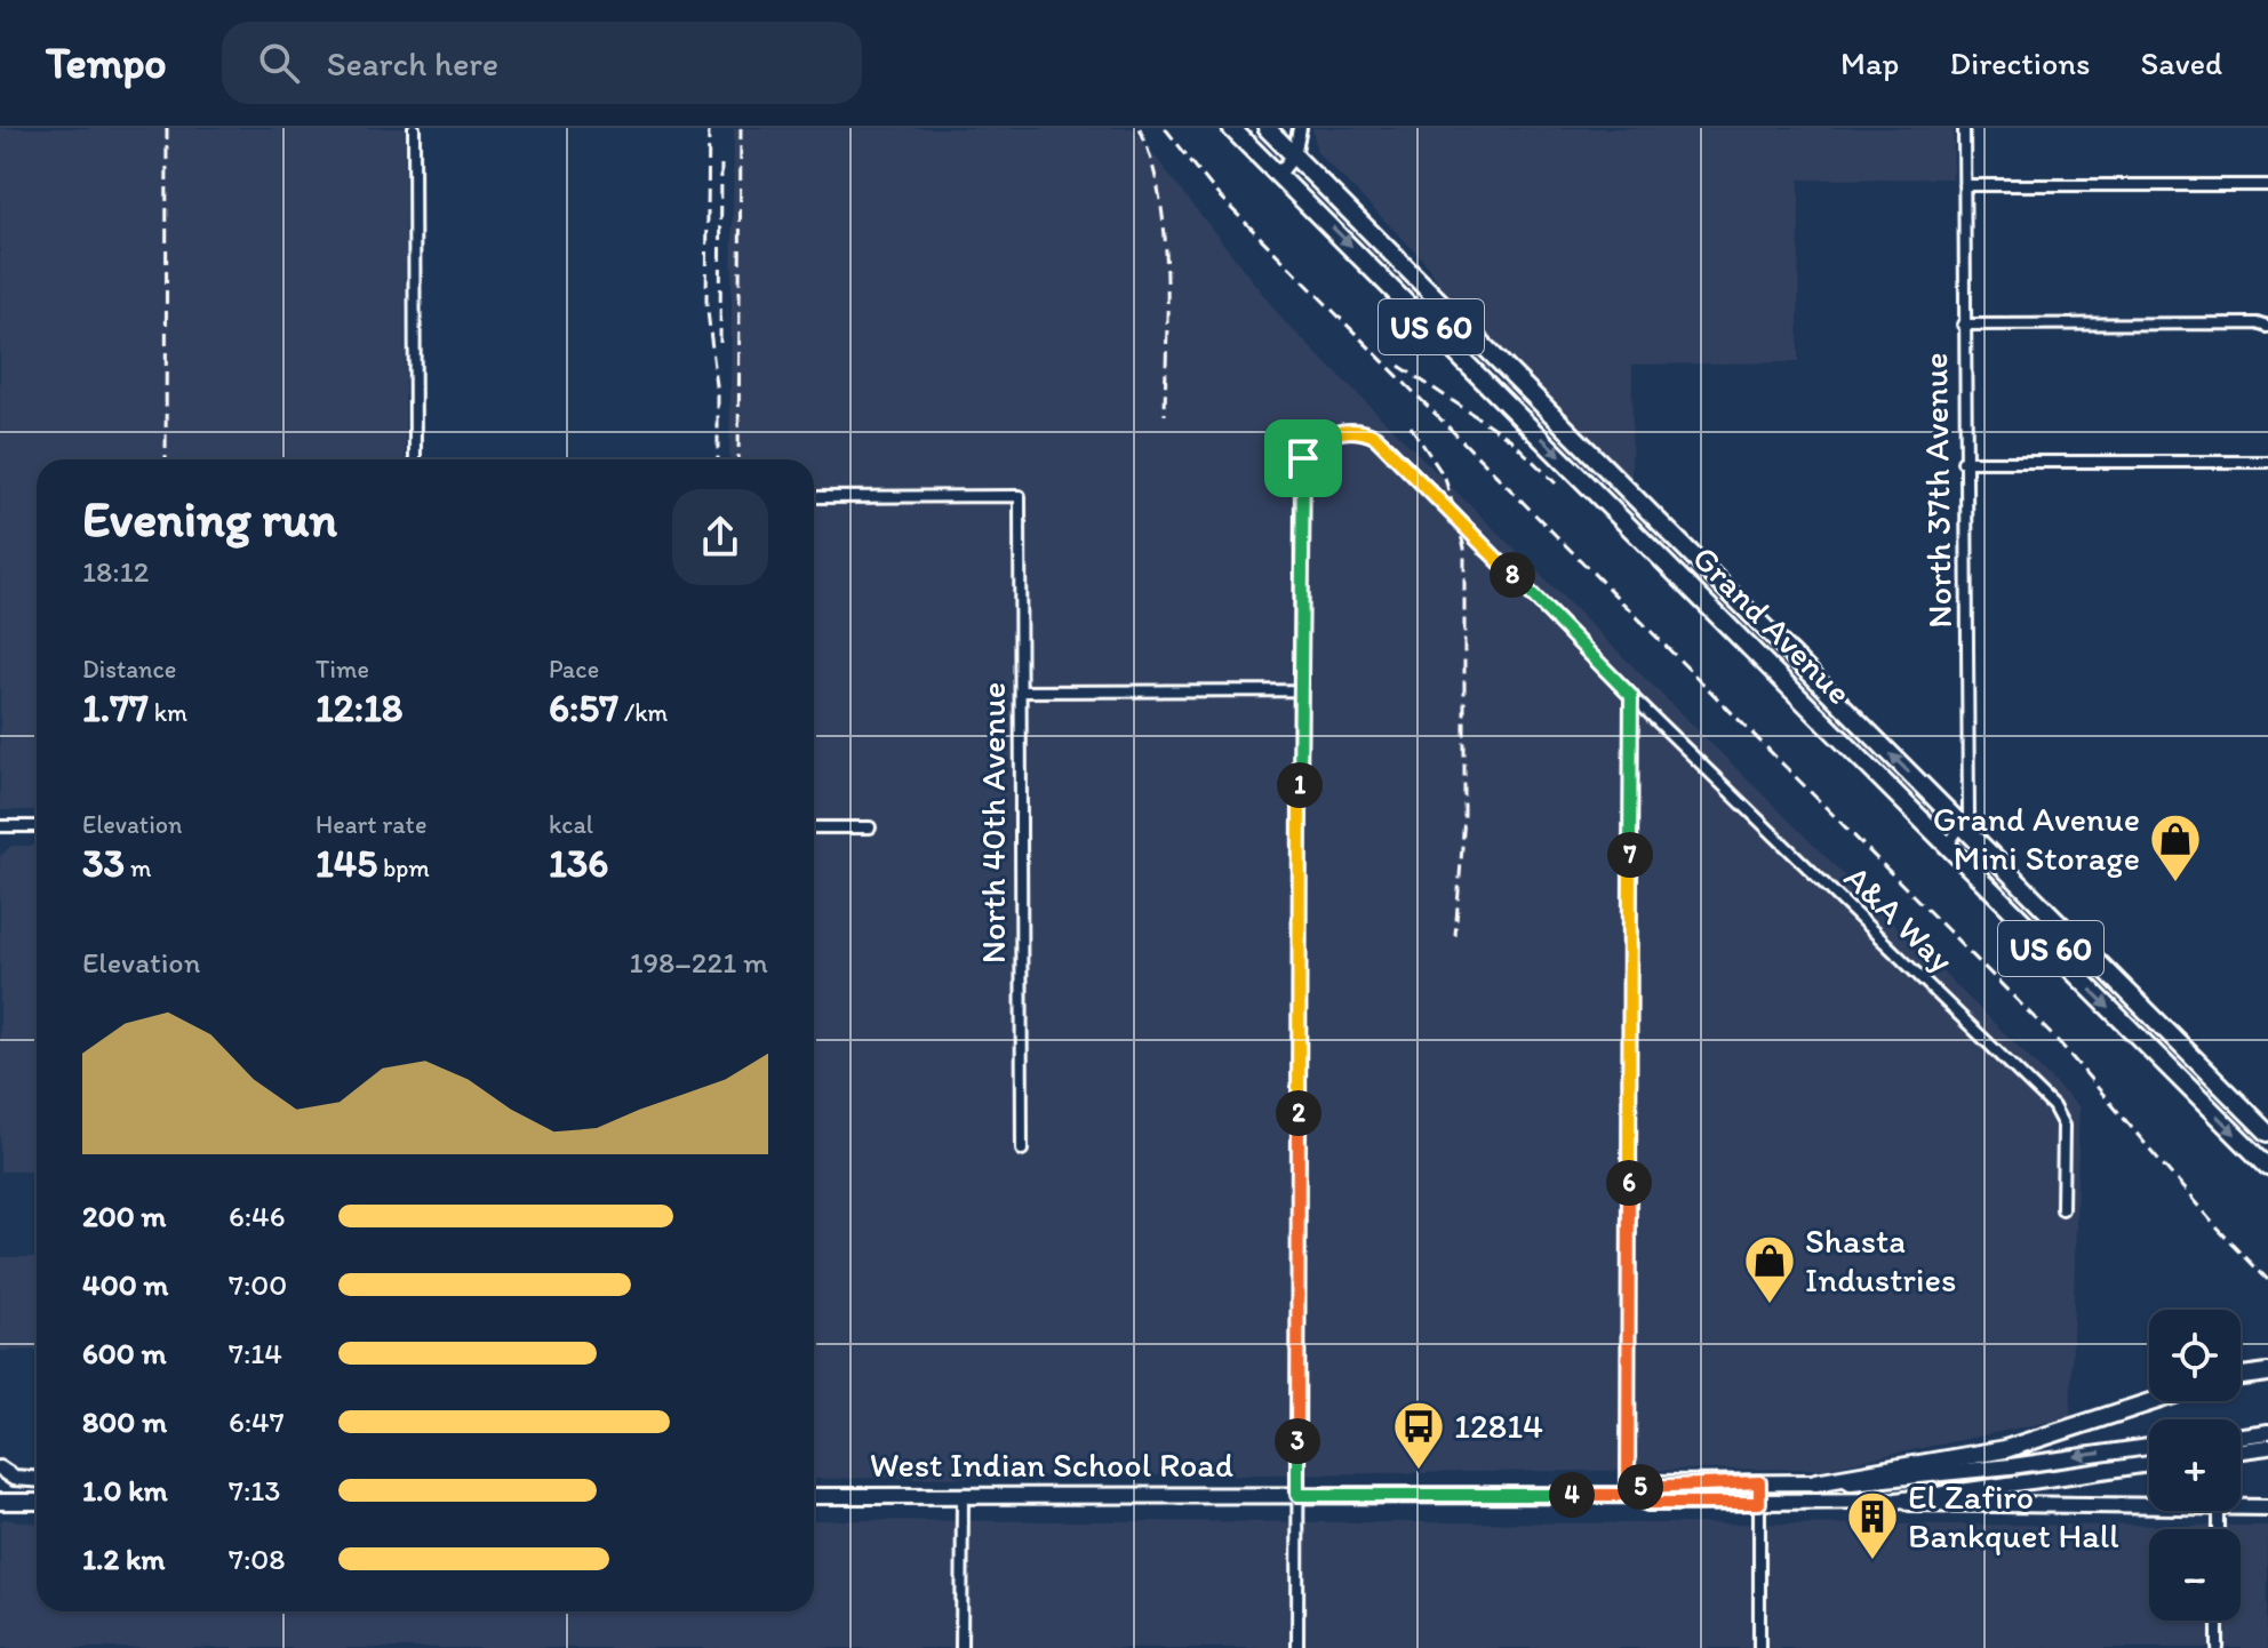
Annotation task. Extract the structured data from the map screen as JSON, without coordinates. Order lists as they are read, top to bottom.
{
  "streets": {
    "highway": ["US 60", "Grand Avenue"],
    "main road": ["West Indian School Road"],
    "street": ["North 37th Avenue", "North 40th Avenue", "A&A Way"]
  },
  "crossings": [
    ["North 37th Avenue", "Grand Avenue"]
  ],
  "places": {
    "shop": ["Grand Avenue Mini Storage", "Shasta Industries"],
    "bus stop": ["12814"],
    "building": ["El Zafiro Bankquet Hall"]
  },
  "page": {
    "header": "Tempo",
    "search": "Search here",
    "nav": ["Map", "Directions", "Saved"],
    "heading": ["Evening run", "18:12"],
    "pins": [
      "8",
      "1",
      "7",
      "2",
      "6",
      "3",
      "5",
      "4"
    ],
    "stats": [
      ["Distance", "1.77 km"],
      ["Time", "12:18"],
      ["Pace", "6:57 /km"],
      ["Elevation", "33 m"],
      ["Heart rate", "145 bpm"],
      ["kcal", "136"]
    ],
    "chart": ["Elevation", "198–221 m"],
    "list": [
      {
        "name": "200 m",
        "note": "6:46"
      },
      {
        "name": "400 m",
        "note": "7:00"
      },
      {
        "name": "600 m",
        "note": "7:14"
      },
      {
        "name": "800 m",
        "note": "6:47"
      },
      {
        "name": "1.0 km",
        "note": "7:13"
      },
      {
        "name": "1.2 km",
        "note": "7:08"
      }
    ],
    "map_buttons": ["+", "−"]
  }
}
